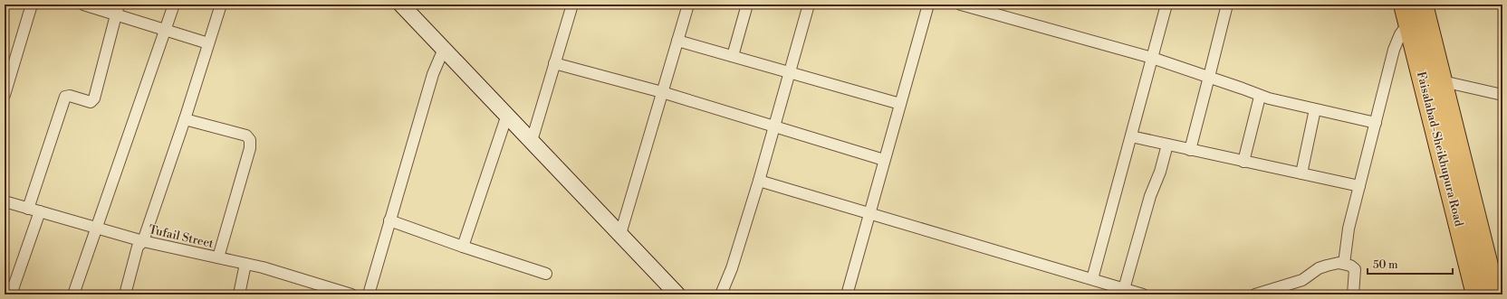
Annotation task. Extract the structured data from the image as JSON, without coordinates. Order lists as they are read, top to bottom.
{
  "streets": {
    "highway": ["Faisalabad-Sheikhupura Road"],
    "street": ["Tufail Street"]
  },
  "scale_bar": "50 m"
}
